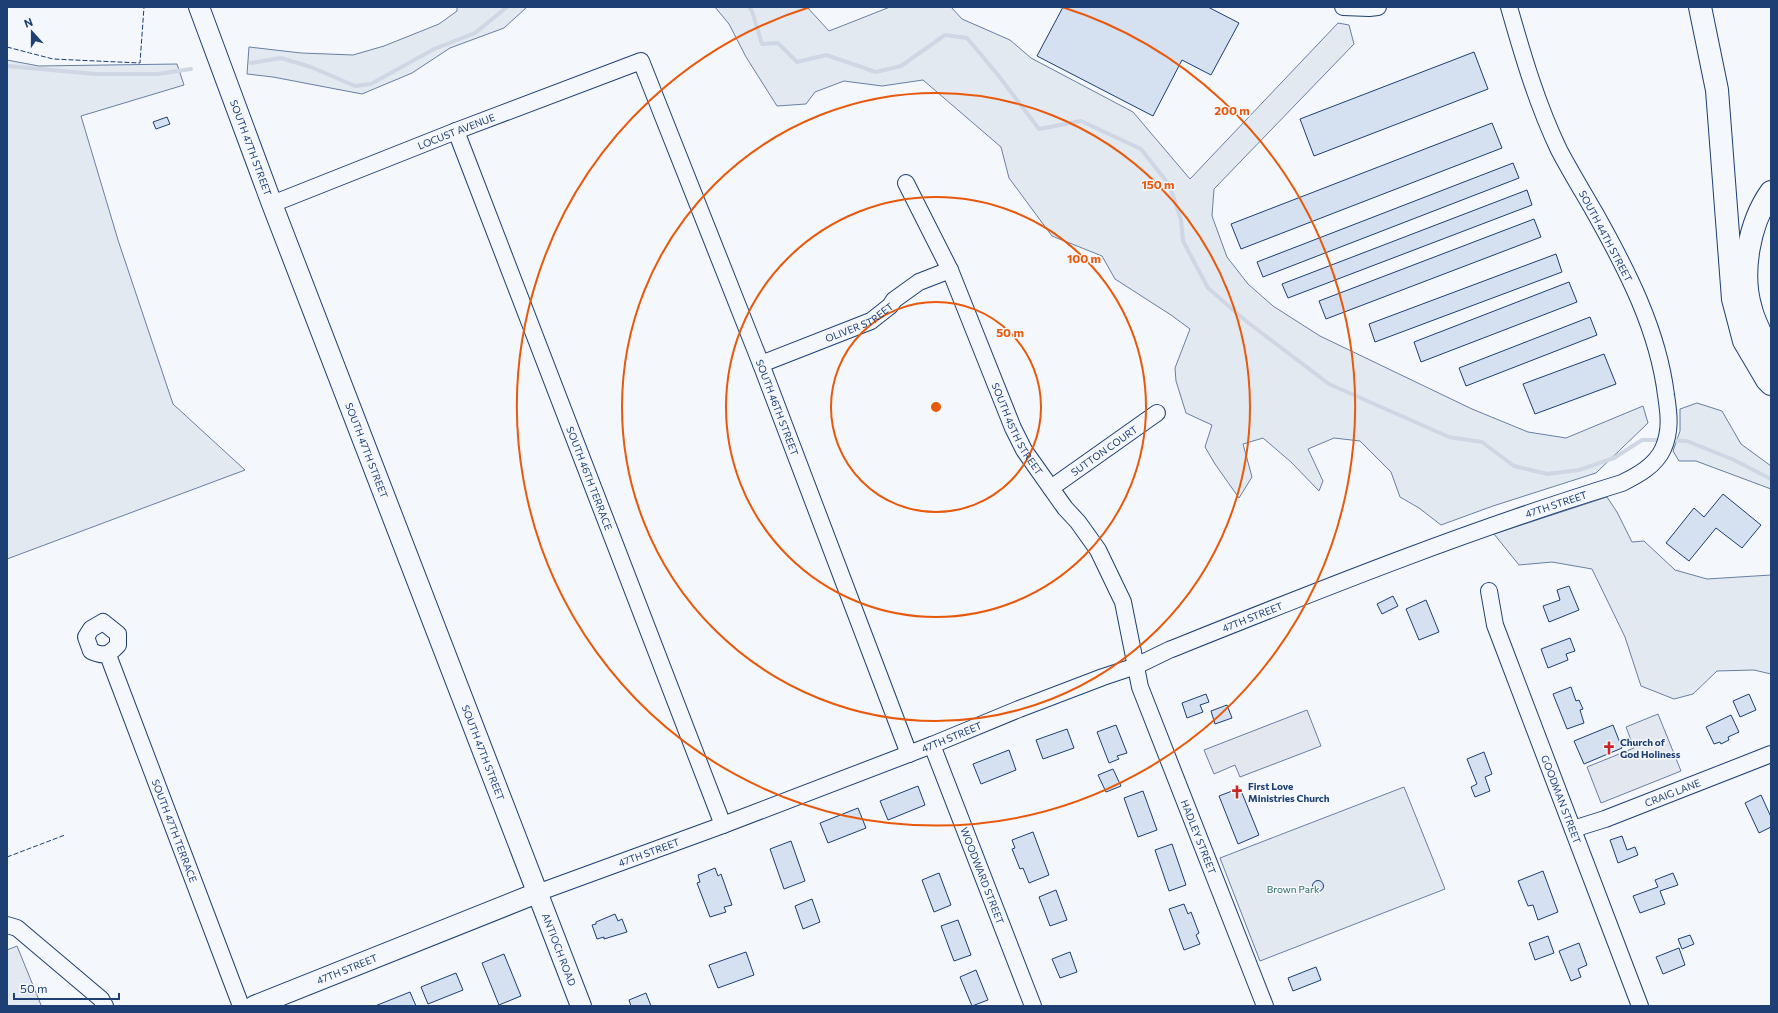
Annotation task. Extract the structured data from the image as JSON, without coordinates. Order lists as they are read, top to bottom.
{
  "streets": {
    "main road": ["SOUTH 47TH STREET", "47TH STREET", "ANTIOCH ROAD"],
    "street": [
      "LOCUST AVENUE",
      "SOUTH 44TH STREET",
      "OLIVER STREET",
      "SOUTH 46TH STREET",
      "SOUTH 45TH STREET",
      "SUTTON COURT",
      "SOUTH 46TH TERRACE",
      "CRAIG LANE",
      "GOODMAN STREET",
      "SOUTH 47TH TERRACE",
      "HADLEY STREET",
      "WOODWARD STREET"
    ]
  },
  "crossings": [
    ["LOCUST AVENUE", "SOUTH 47TH STREET"],
    ["LOCUST AVENUE", "SOUTH 46TH STREET"],
    ["LOCUST AVENUE", "SOUTH 46TH TERRACE"],
    ["SOUTH 47TH STREET", "47TH STREET"],
    ["SOUTH 47TH STREET", "ANTIOCH ROAD"],
    ["SOUTH 44TH STREET", "47TH STREET"],
    ["OLIVER STREET", "SOUTH 46TH STREET"],
    ["OLIVER STREET", "SOUTH 45TH STREET"],
    ["SOUTH 46TH STREET", "47TH STREET"],
    ["SOUTH 45TH STREET", "SUTTON COURT"],
    ["SOUTH 45TH STREET", "47TH STREET"],
    ["SOUTH 45TH STREET", "HADLEY STREET"],
    ["SOUTH 46TH TERRACE", "47TH STREET"],
    ["47TH STREET", "HADLEY STREET"],
    ["47TH STREET", "WOODWARD STREET"],
    ["47TH STREET", "ANTIOCH ROAD"],
    ["CRAIG LANE", "GOODMAN STREET"]
  ],
  "parks": ["Brown Park"],
  "places": {
    "church": ["Church of God Holiness", "First Love Ministries Church"]
  },
  "scale_bar": "50 m",
  "north": "top",
  "rings": [
    "200 m",
    "150 m",
    "100 m",
    "50 m"
  ]
}
